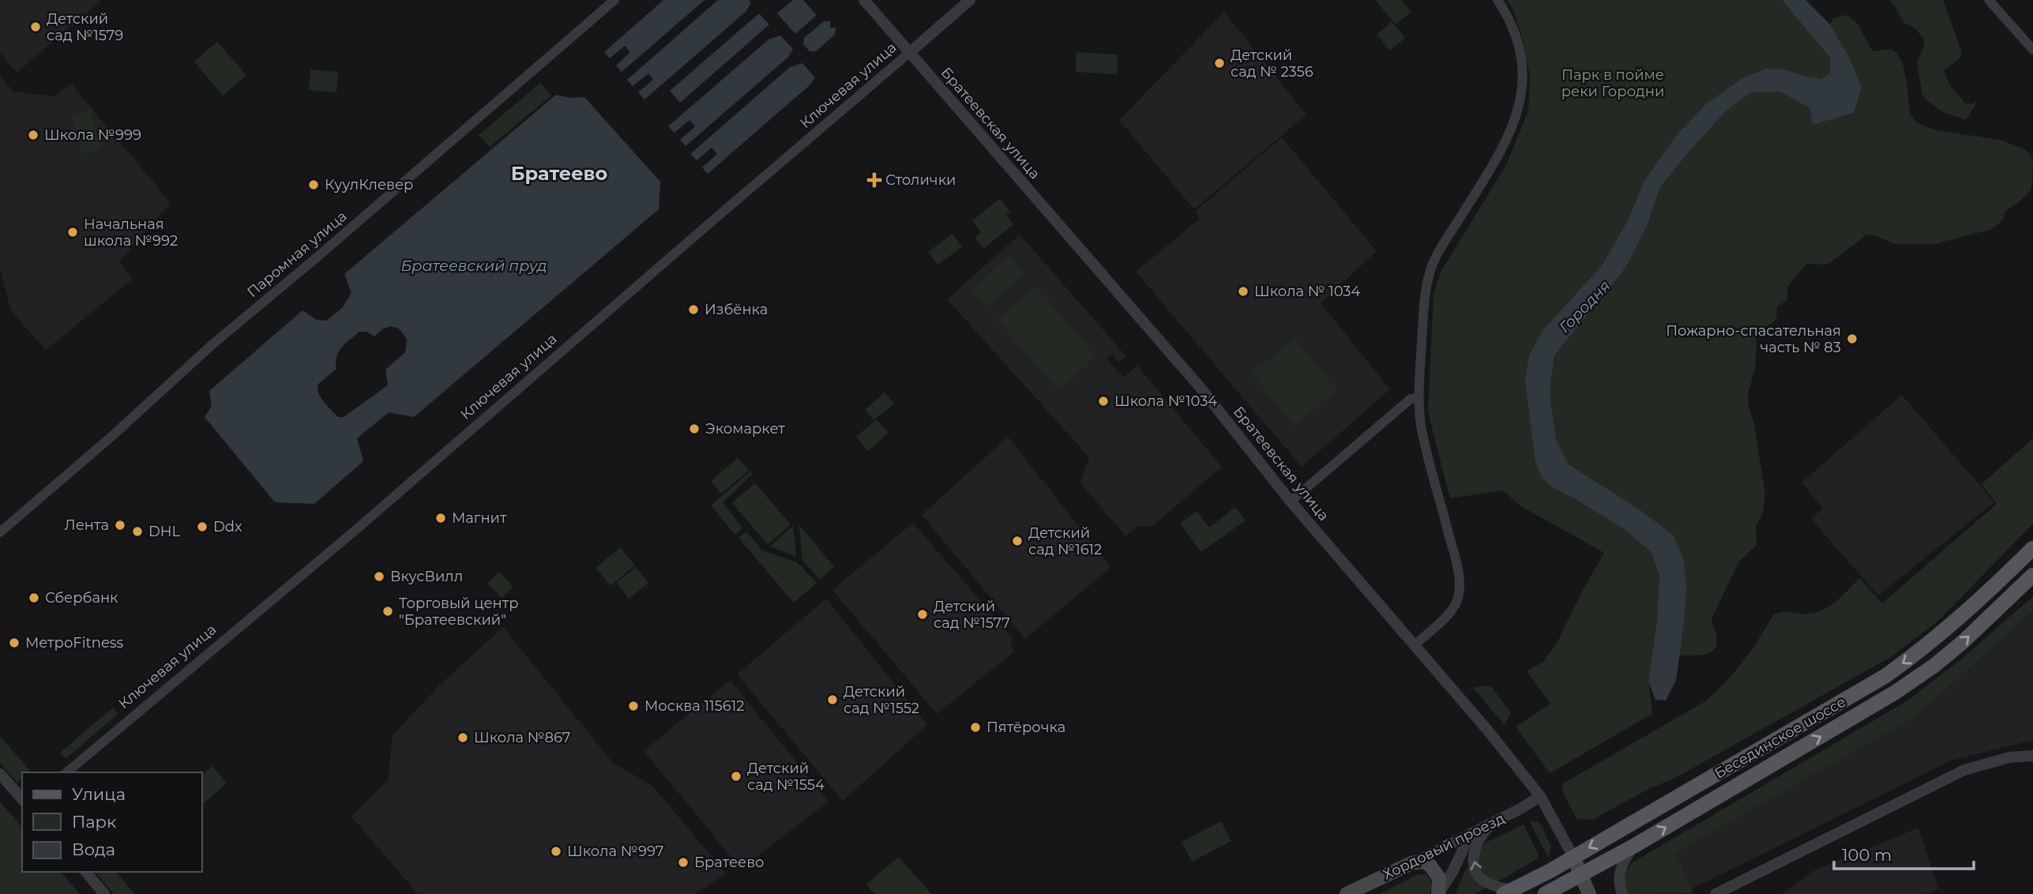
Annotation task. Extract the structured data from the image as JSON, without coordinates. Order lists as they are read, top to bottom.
{
  "streets": {
    "main road": ["Бесединское шоссе", "Хордовый проезд"],
    "street": ["Ключевая улица", "Братеевская улица", "Паромная улица"]
  },
  "crossings": [
    ["Ключевая улица", "Братеевская улица"],
    ["Братеевская улица", "Бесединское шоссе"],
    ["Братеевская улица", "Хордовый проезд"]
  ],
  "districts": ["Братеево"],
  "water": ["Братеевский пруд", "Городня"],
  "parks": ["Парк в пойме реки Городни"],
  "places": {
    "other": [
      "Детский сад №1579",
      "Детский сад № 2356",
      "Школа №999",
      "КуулКлевер",
      "Начальная школа №992",
      "Школа № 1034",
      "Избёнка",
      "Пожарно-спасательная часть № 83",
      "Школа №1034",
      "Экомаркет",
      "Магнит",
      "Лента",
      "Ddx",
      "DHL",
      "Детский сад №1612",
      "ВкусВилл",
      "Сбербанк",
      "Торговый центр \"Братеевский\"",
      "Детский сад №1577",
      "МетроFitness",
      "Детский сад №1552",
      "Москва 115612",
      "Пятёрочка",
      "Школа №867",
      "Детский сад №1554",
      "Школа №997",
      "Братеево"
    ],
    "health": ["Столички"]
  },
  "legend": ["Улица", "Парк", "Вода"],
  "scale_bar": "100 m"
}
